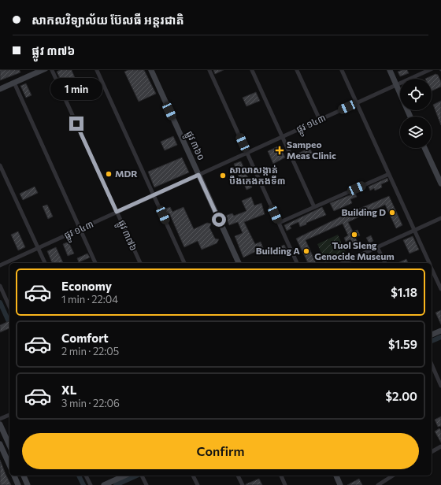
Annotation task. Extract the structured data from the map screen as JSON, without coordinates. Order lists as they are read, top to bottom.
{
  "streets": {
    "street": ["ផ្លូវ ១៤៣", "ផ្លូវ ៣៦០", "ផ្លូវ ៣៧៦"]
  },
  "crossings": [
    ["ផ្លូវ ១៤៣", "ផ្លូវ ៣៦០"],
    ["ផ្លូវ ១៤៣", "ផ្លូវ ៣៧៦"]
  ],
  "places": {
    "health": ["Sampeo Meas Clinic"],
    "other": [
      "MDR",
      "សាលាសង្កាត់ បឹងកេងកងទី៣",
      "Building D",
      "Tuol Sleng Genocide Museum",
      "Building A"
    ]
  },
  "page": {
    "banner": ["សាកលវិទ្យាល័យ ប៊ែលធី អន្តរជាតិ", "ផ្លូវ ៣៧៦"],
    "bubble": "1 min",
    "list": [
      {
        "name": "Economy",
        "note": "1 min · 22:04",
        "value": "$1.18"
      },
      {
        "name": "Comfort",
        "note": "2 min · 22:05",
        "value": "$1.59"
      },
      {
        "name": "XL",
        "note": "3 min · 22:06",
        "value": "$2.00"
      }
    ],
    "buttons": "Confirm"
  }
}
